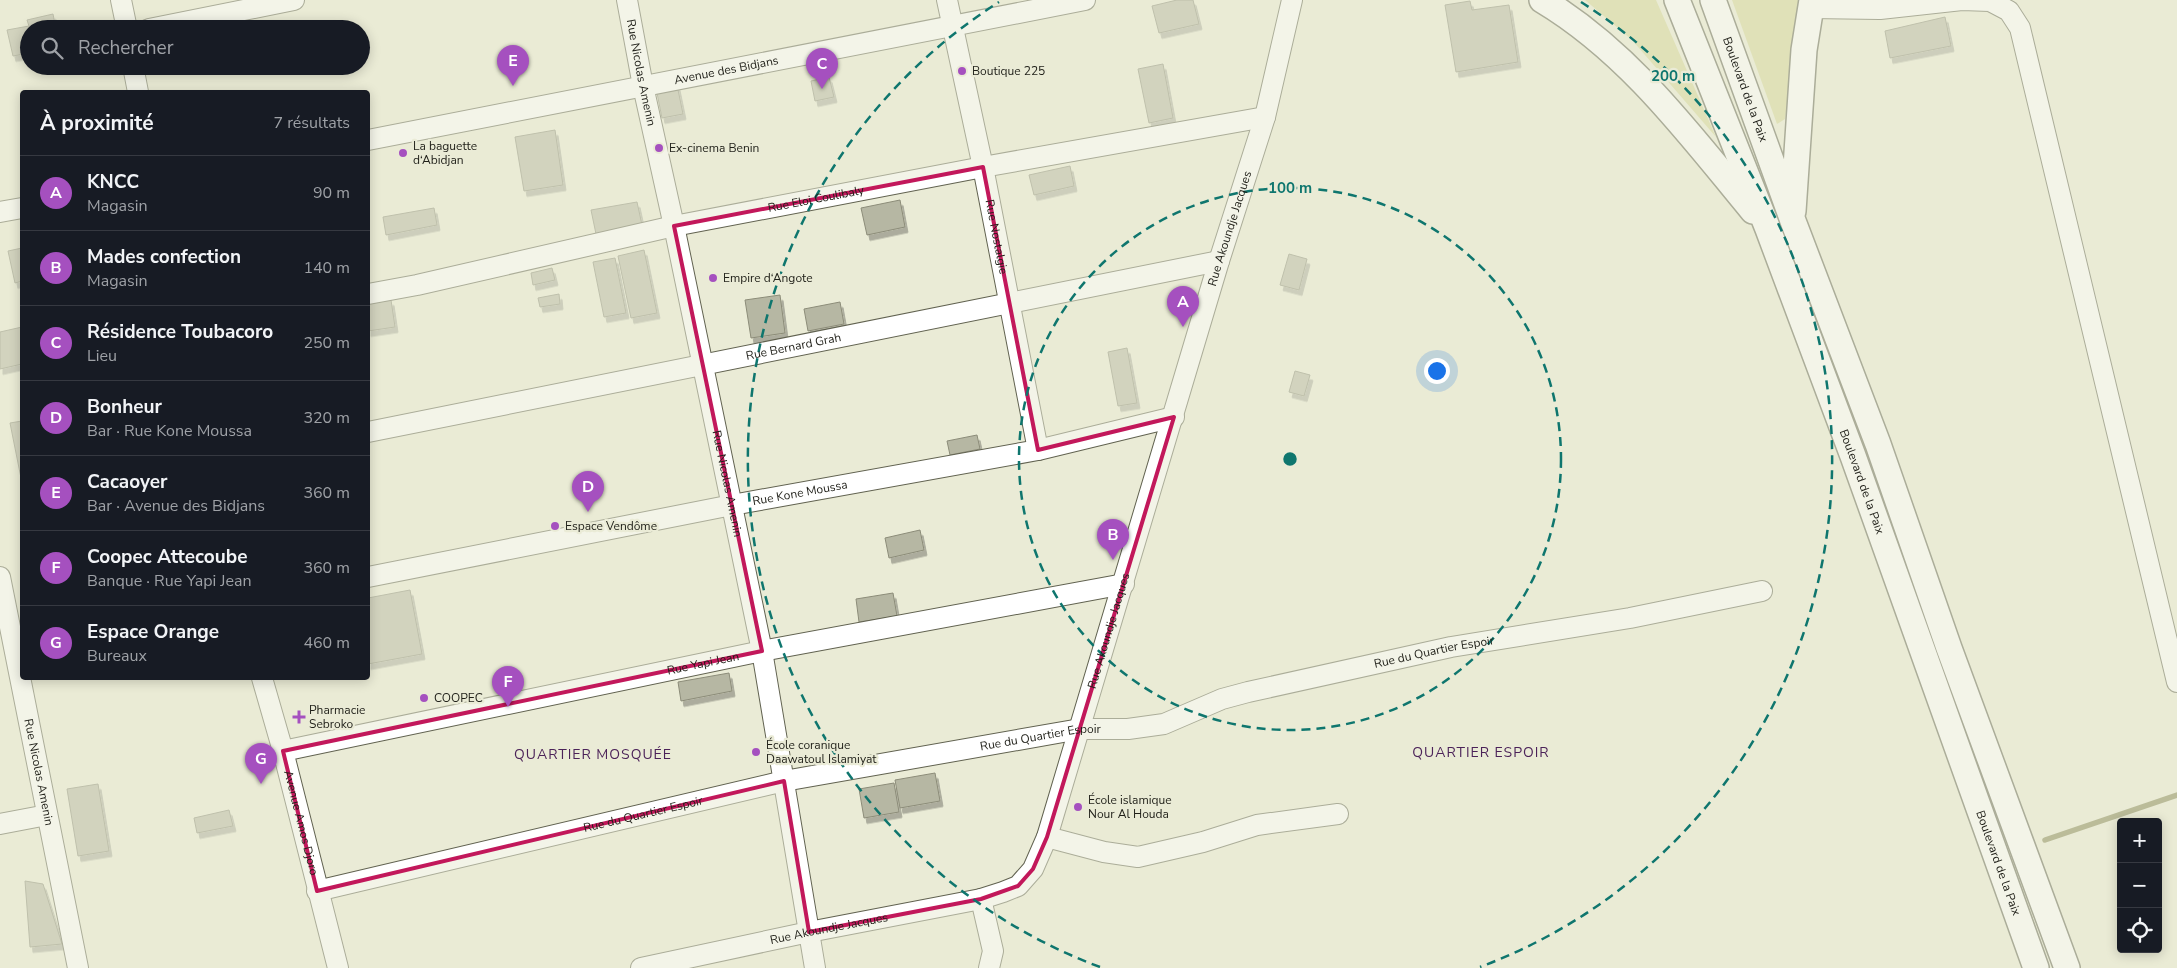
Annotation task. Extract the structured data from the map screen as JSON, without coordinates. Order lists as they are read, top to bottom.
{
  "streets": {
    "main road": ["Boulevard de la Paix"],
    "street": [
      "Avenue des Bidjans",
      "Rue Nicolas Amenin",
      "Rue Eloi Coulibaly",
      "Rue Akoundje Jacques",
      "Rue Nostalgie",
      "Rue Bernard Grah",
      "Rue Kone Moussa",
      "Rue du Quartier Espoir",
      "Rue Yapi Jean",
      "Avenue Amos Djoro"
    ]
  },
  "crossings": [
    ["Avenue des Bidjans", "Rue Nicolas Amenin"],
    ["Avenue des Bidjans", "Rue Nostalgie"],
    ["Rue Nicolas Amenin", "Rue Eloi Coulibaly"],
    ["Rue Nicolas Amenin", "Rue Akoundje Jacques"],
    ["Rue Nicolas Amenin", "Rue Bernard Grah"],
    ["Rue Nicolas Amenin", "Rue Kone Moussa"],
    ["Rue Nicolas Amenin", "Rue du Quartier Espoir"],
    ["Rue Nicolas Amenin", "Rue Yapi Jean"],
    ["Rue Eloi Coulibaly", "Rue Akoundje Jacques"],
    ["Rue Eloi Coulibaly", "Rue Nostalgie"],
    ["Rue Akoundje Jacques", "Rue Bernard Grah"],
    ["Rue Akoundje Jacques", "Rue Kone Moussa"],
    ["Rue Akoundje Jacques", "Rue du Quartier Espoir"],
    ["Rue Akoundje Jacques", "Rue Yapi Jean"],
    ["Rue Nostalgie", "Rue Bernard Grah"],
    ["Rue Nostalgie", "Rue Kone Moussa"],
    ["Rue du Quartier Espoir", "Avenue Amos Djoro"],
    ["Rue Yapi Jean", "Avenue Amos Djoro"]
  ],
  "districts": ["QUARTIER ESPOIR", "QUARTIER MOSQUÉE"],
  "places": {
    "other": [
      "Boutique 225",
      "Ex-cinema Benin",
      "La baguette d‘Abidjan",
      "Empire d‘Angote",
      "Espace Vendôme",
      "COOPEC",
      "École coranique Daawatoul Islamiyat",
      "École islamique Nour Al Houda"
    ],
    "health": ["Pharmacie Sebroko"]
  },
  "page": {
    "search": "Rechercher",
    "pins": [
      "E",
      "C",
      "A",
      "D",
      "B",
      "F",
      "G"
    ],
    "heading": ["À proximité", "7 résultats"],
    "list": [
      {
        "mark": "A",
        "name": "KNCC",
        "note": "Magasin",
        "value": "90 m"
      },
      {
        "mark": "B",
        "name": "Mades confection",
        "note": "Magasin",
        "value": "140 m"
      },
      {
        "mark": "C",
        "name": "Résidence Toubacoro",
        "note": "Lieu",
        "value": "250 m"
      },
      {
        "mark": "D",
        "name": "Bonheur",
        "note": "Bar · Rue Kone Moussa",
        "value": "320 m"
      },
      {
        "mark": "E",
        "name": "Cacaoyer",
        "note": "Bar · Avenue des Bidjans",
        "value": "360 m"
      },
      {
        "mark": "F",
        "name": "Coopec Attecoube",
        "note": "Banque · Rue Yapi Jean",
        "value": "360 m"
      },
      {
        "mark": "G",
        "name": "Espace Orange",
        "note": "Bureaux",
        "value": "460 m"
      }
    ],
    "map_buttons": ["+", "−"]
  },
  "rings": ["200 m", "100 m"]
}
